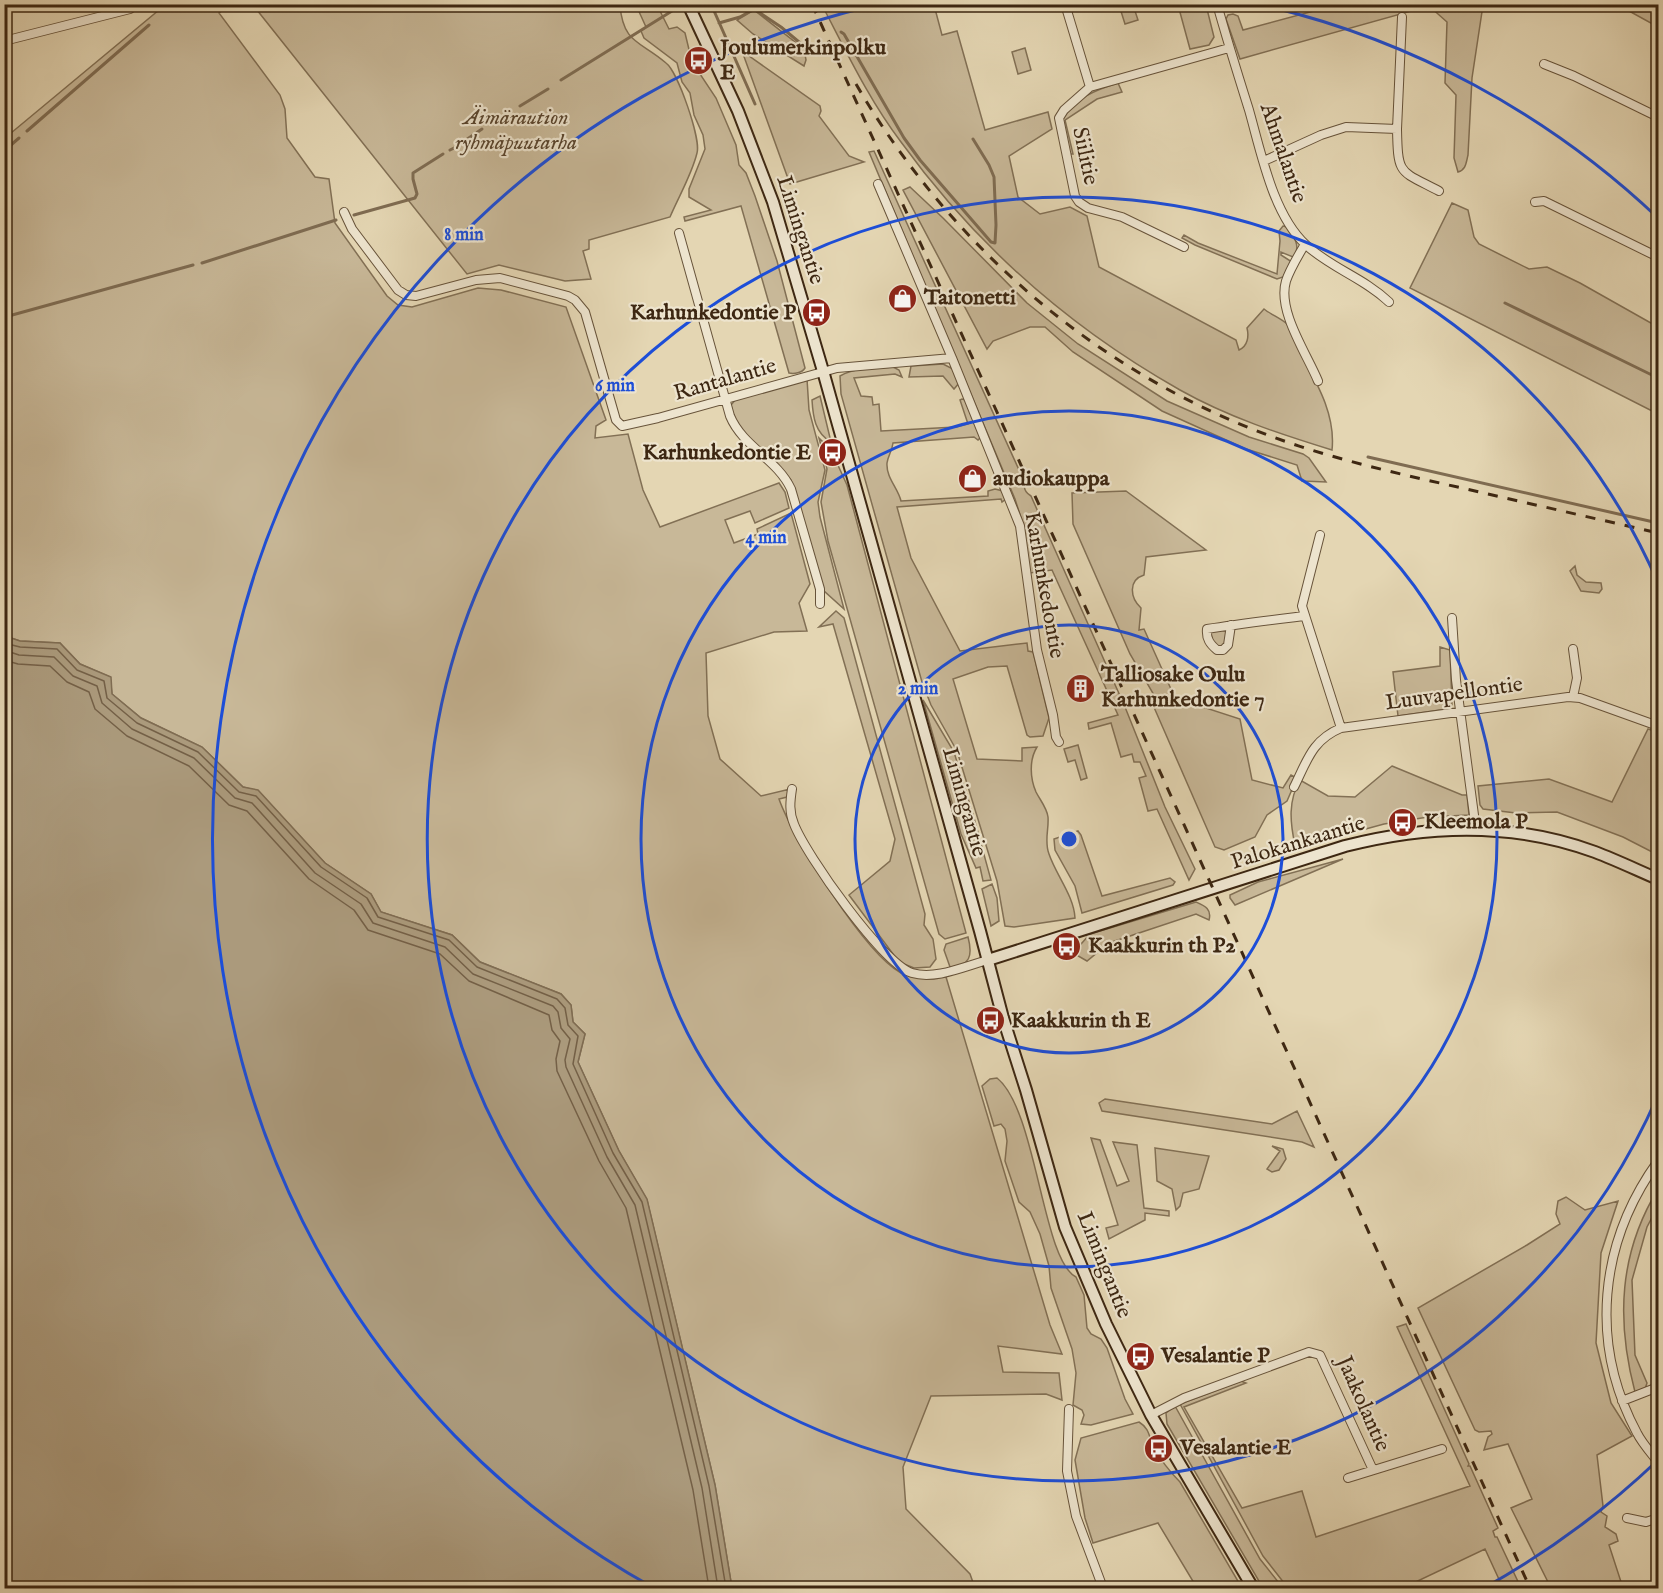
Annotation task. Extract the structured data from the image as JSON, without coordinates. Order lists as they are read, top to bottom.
{
  "streets": {
    "main road": ["Limingantie", "Palokankaantie"],
    "street": [
      "Ahmalantie",
      "Siilitie",
      "Rantalantie",
      "Karhunkedontie",
      "Luuvapellontie",
      "Jaakolantie"
    ]
  },
  "crossings": [
    ["Ahmalantie", "Siilitie"],
    ["Limingantie", "Rantalantie"],
    ["Limingantie", "Palokankaantie"],
    ["Limingantie", "Jaakolantie"]
  ],
  "parks": ["Äimäraution ryhmäpuutarha"],
  "places": {
    "bus stop": [
      "Joulumerkinpolku E",
      "Karhunkedontie P",
      "Karhunkedontie E",
      "Kleemola P",
      "Kaakkurin th P2",
      "Kaakkurin th E",
      "Vesalantie P",
      "Vesalantie E"
    ],
    "shop": ["Taitonetti", "audiokauppa"],
    "building": ["Talliosake Oulu Karhunkedontie 7"]
  },
  "rings": [
    "8 min",
    "6 min",
    "4 min",
    "2 min"
  ]
}
